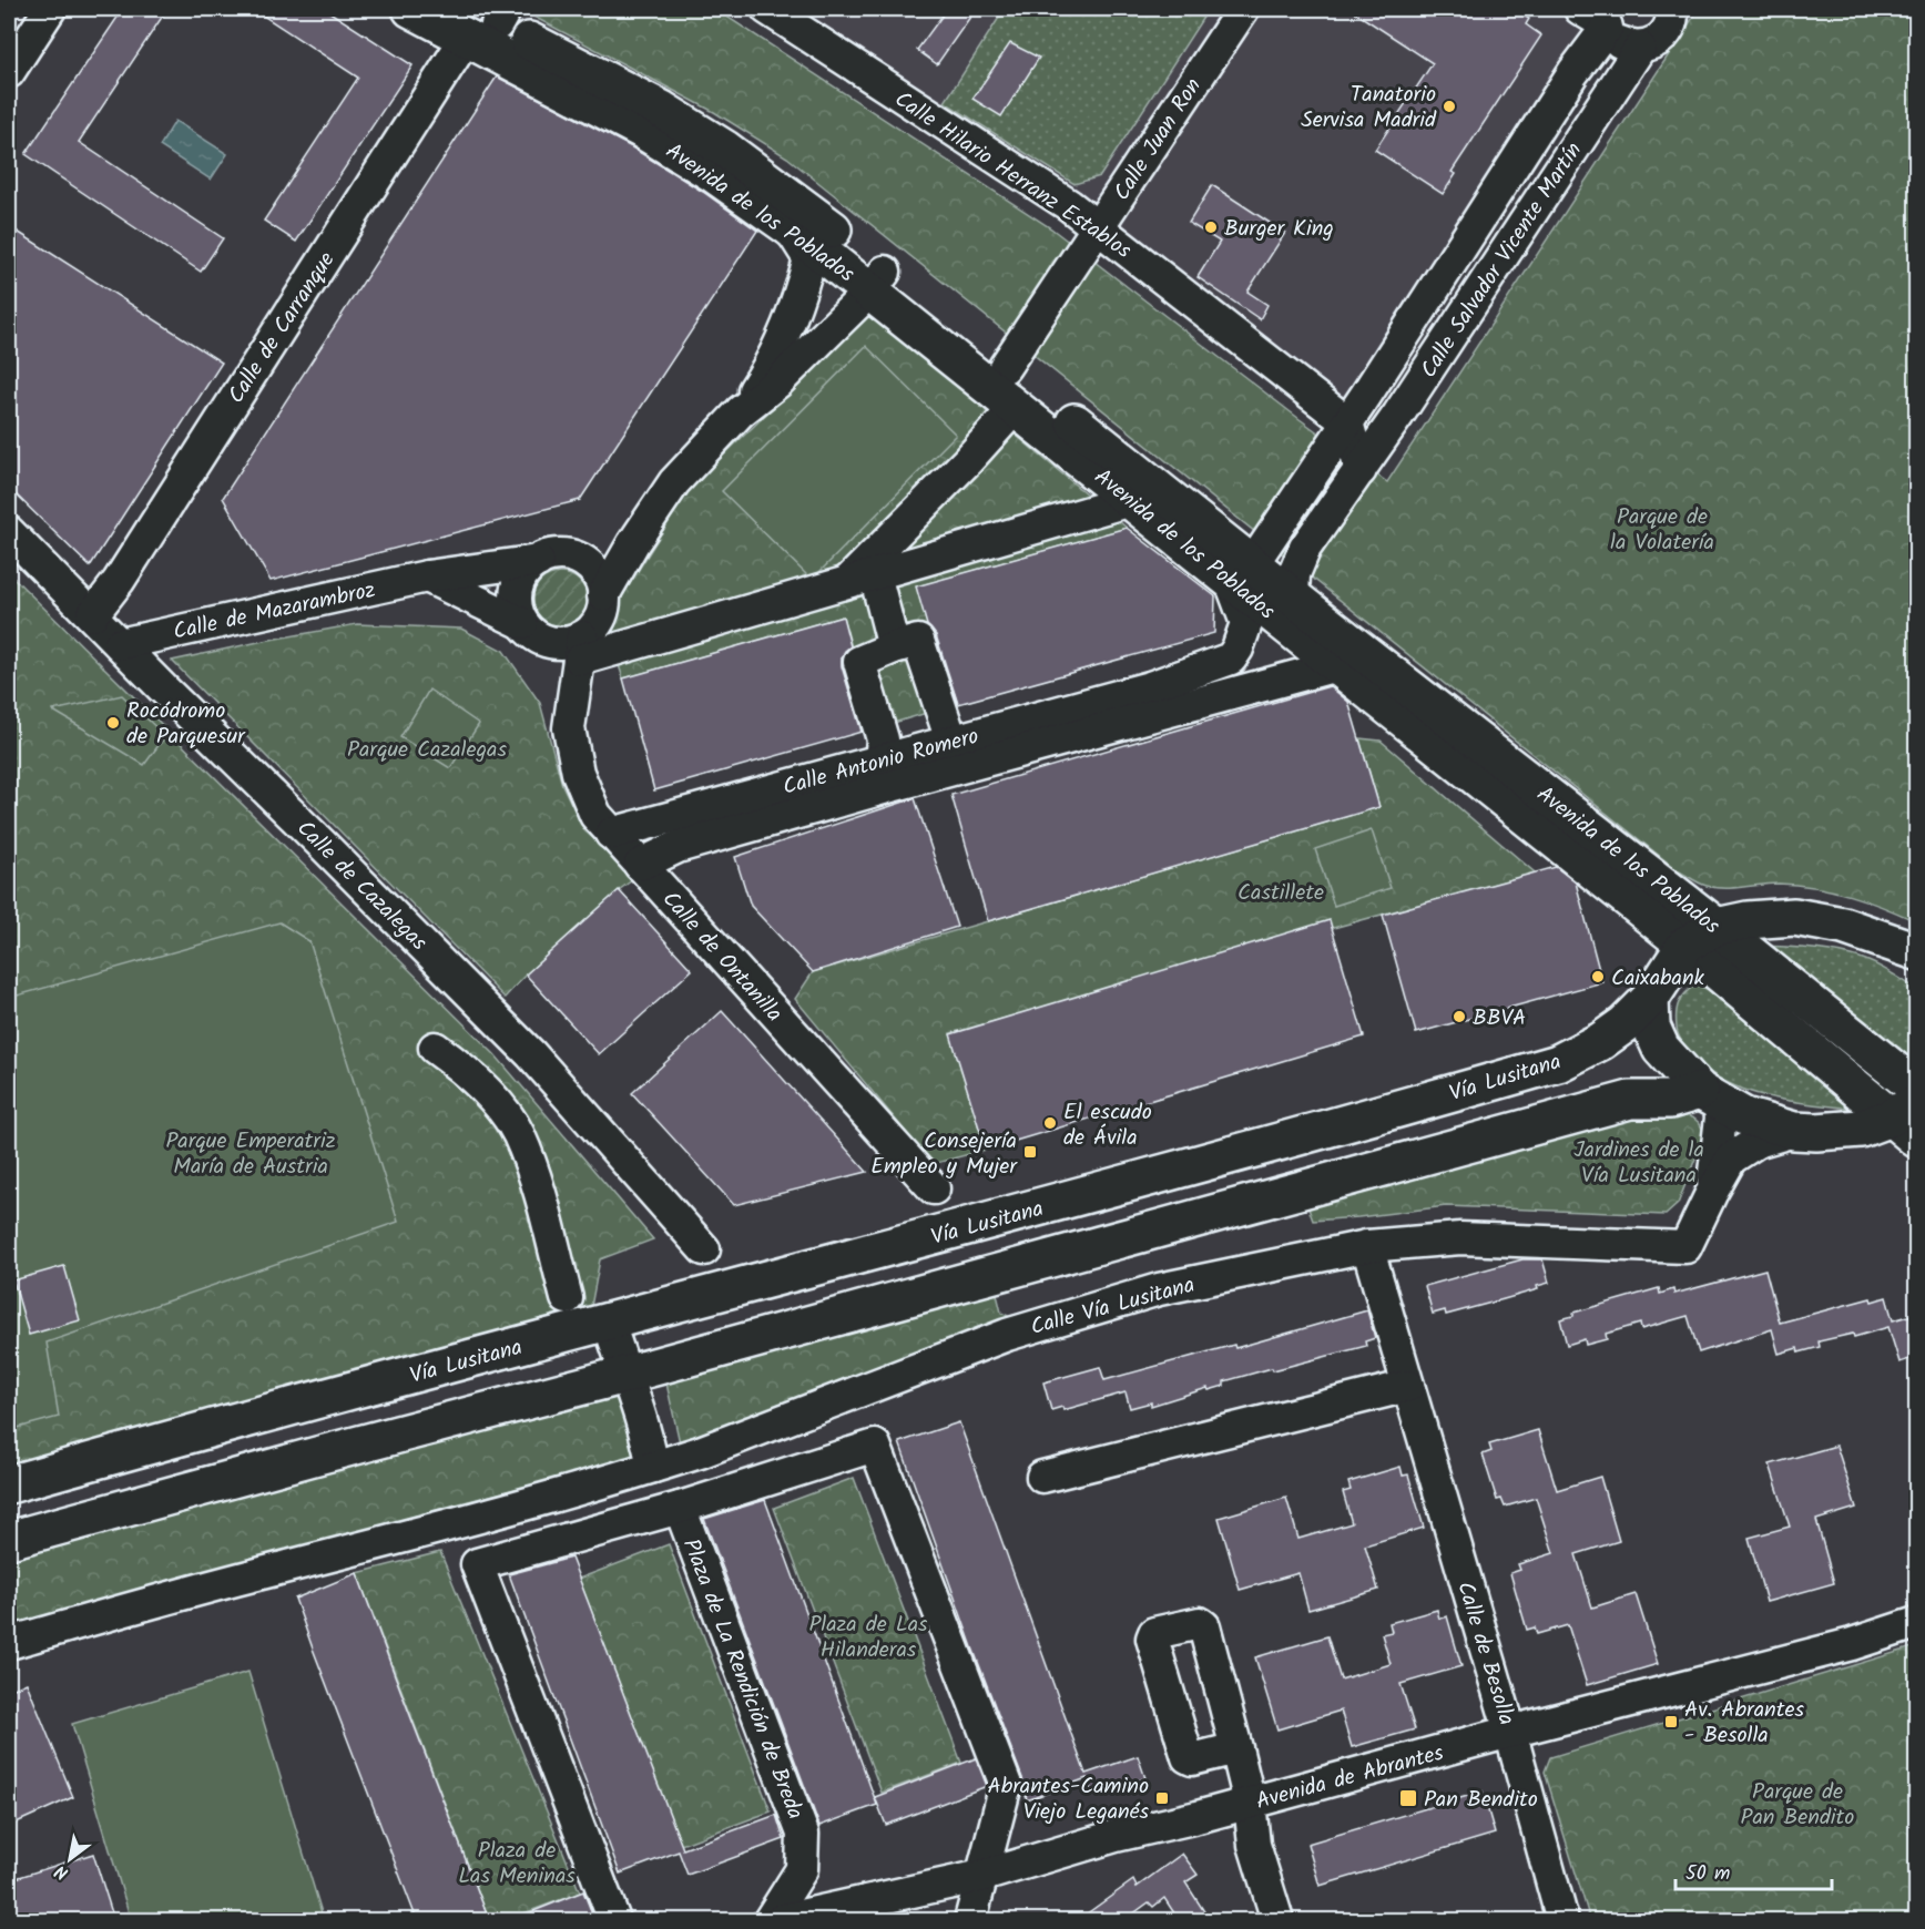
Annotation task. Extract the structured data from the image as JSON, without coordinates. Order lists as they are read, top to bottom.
{
  "streets": {
    "main road": ["Avenida de los Poblados", "Vía Lusitana"],
    "street": [
      "Calle Juan Ron",
      "Calle Hilario Herranz Establos",
      "Calle Salvador Vicente Martín",
      "Calle de Carranque",
      "Calle de Mazarambroz",
      "Calle Antonio Romero",
      "Calle de Cazalegas",
      "Calle de Ontanilla",
      "Calle Vía Lusitana",
      "Calle de Besolla",
      "Plaza de La Rendición de Breda",
      "Avenida de Abrantes"
    ]
  },
  "crossings": [
    ["Calle Juan Ron", "Calle Hilario Herranz Establos"],
    ["Calle Juan Ron", "Avenida de los Poblados"],
    ["Calle Hilario Herranz Establos", "Calle Salvador Vicente Martín"],
    ["Avenida de los Poblados", "Calle Salvador Vicente Martín"],
    ["Avenida de los Poblados", "Calle de Carranque"],
    ["Avenida de los Poblados", "Vía Lusitana"],
    ["Calle de Carranque", "Calle de Cazalegas"],
    ["Calle de Mazarambroz", "Calle de Cazalegas"],
    ["Calle de Mazarambroz", "Calle de Ontanilla"],
    ["Calle Antonio Romero", "Calle de Ontanilla"],
    ["Calle Vía Lusitana", "Calle de Besolla"],
    ["Calle de Besolla", "Avenida de Abrantes"]
  ],
  "parks": [
    "Parque de la Volatería",
    "Parque Cazalegas",
    "Castillete",
    "Parque Emperatriz María de Austria",
    "Jardines de la Vía Lusitana",
    "Plaza de Las Hilanderas",
    "Parque de Pan Bendito",
    "Plaza de Las Meninas"
  ],
  "places": {
    "other": [
      "Tanatorio Servisa Madrid",
      "Burger King",
      "Rocódromo de Parquesur",
      "Caixabank",
      "BBVA",
      "El escudo de Ávila"
    ],
    "transit": [
      "Consejería Empleo y Mujer",
      "Av. Abrantes - Besolla",
      "Abrantes-Camino Viejo Leganés",
      "Pan Bendito"
    ]
  },
  "scale_bar": "50 m",
  "north": "bottom left"
}
